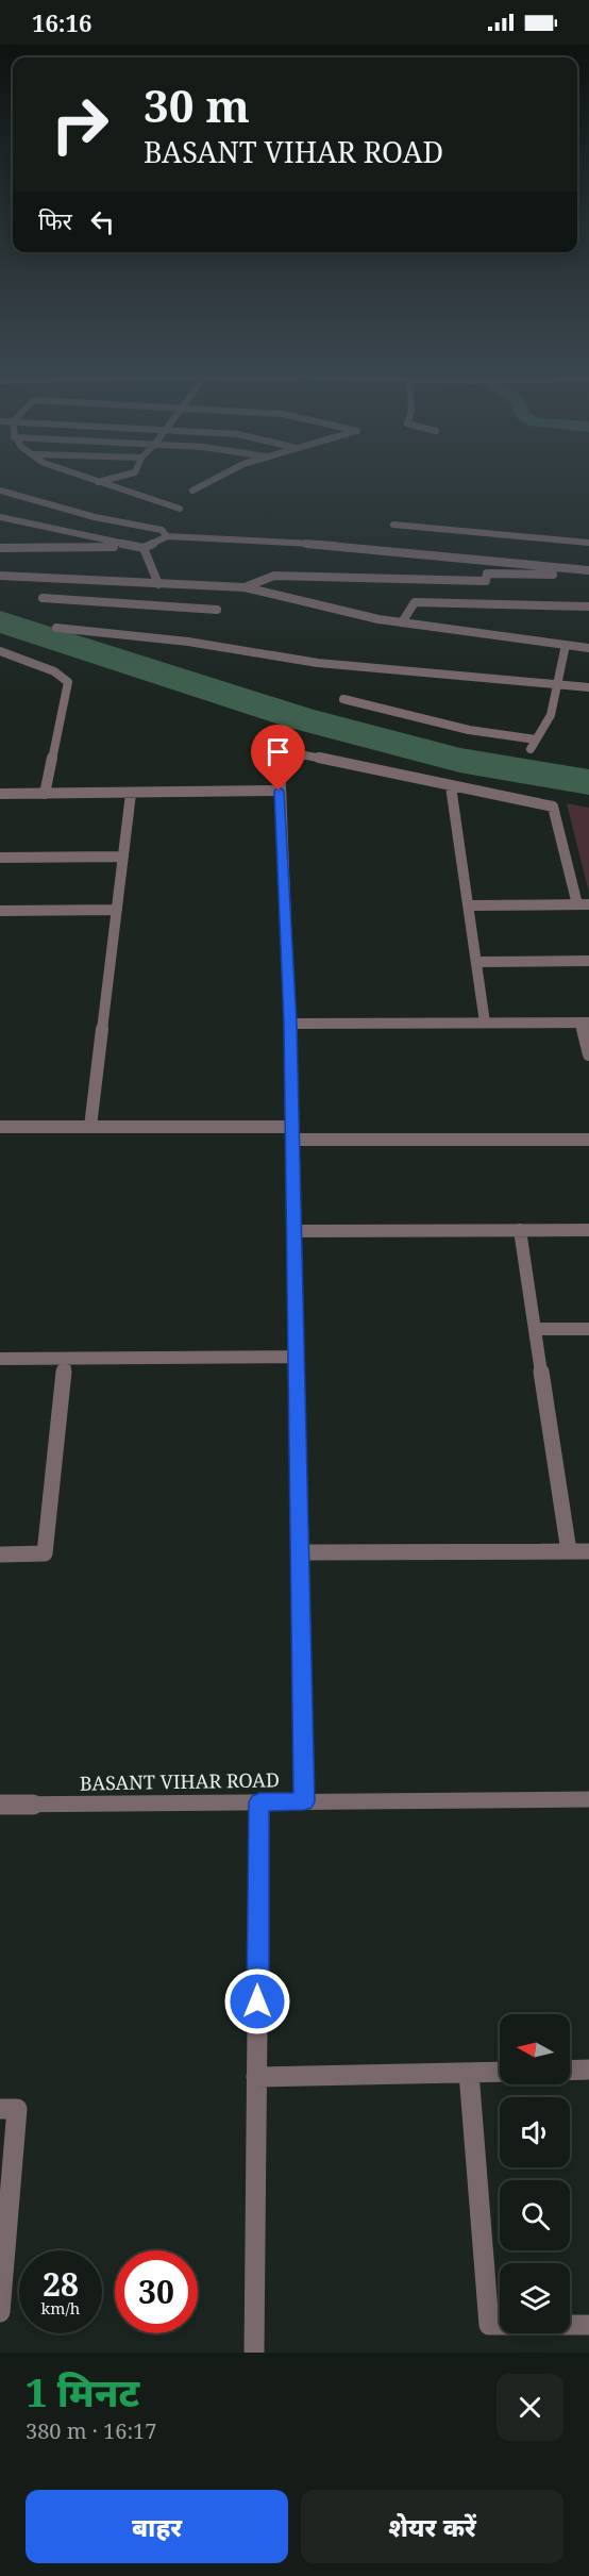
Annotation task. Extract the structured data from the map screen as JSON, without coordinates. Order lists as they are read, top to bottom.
{
  "streets": {
    "street": ["BASANT VIHAR ROAD"]
  },
  "north": "left",
  "page": {
    "status": "16:16",
    "turn": ["30 m", "BASANT VIHAR ROAD"],
    "then": "फिर",
    "speed": "28 km/h",
    "limit": "30",
    "heading": ["1 मिनट", "380 m · 16:17"],
    "buttons": ["बाहर", "शेयर करें"]
  }
}
